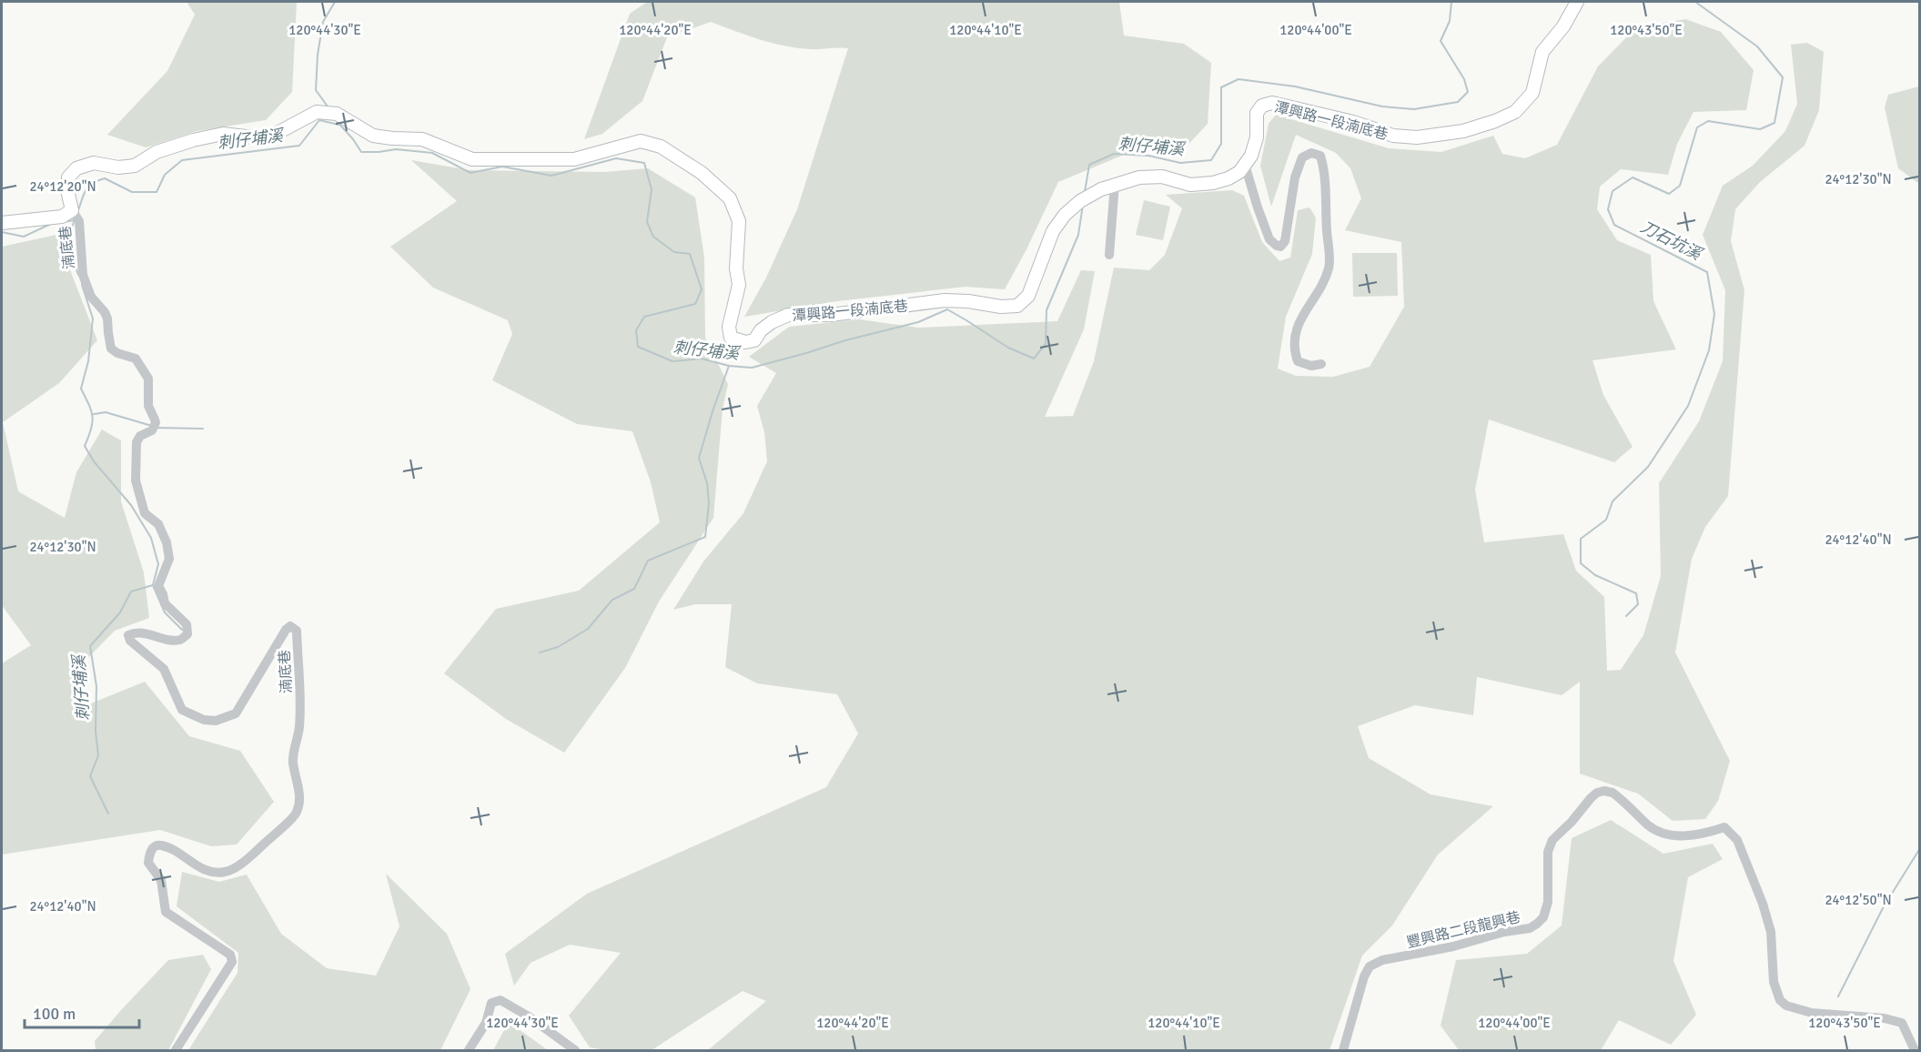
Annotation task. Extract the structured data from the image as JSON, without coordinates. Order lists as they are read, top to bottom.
{
  "streets": {
    "street": ["潭興路一段湳底巷", "湳底巷", "豐興路二段龍興巷"]
  },
  "crossings": [
    ["潭興路一段湳底巷", "湳底巷"]
  ],
  "water": ["刺仔埔溪", "刀石坑溪"],
  "scale_bar": "100 m",
  "coordinates": [
    "120°44'30\"E",
    "120°44'20\"E",
    "120°44'10\"E",
    "120°44'00\"E",
    "120°43'50\"E",
    "24°12'30\"N",
    "24°12'20\"N",
    "24°12'40\"N",
    "24°12'50\"N"
  ]
}
